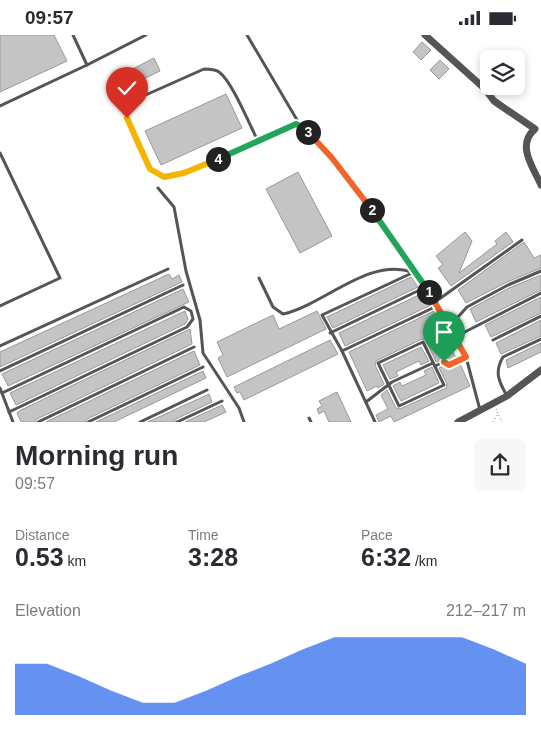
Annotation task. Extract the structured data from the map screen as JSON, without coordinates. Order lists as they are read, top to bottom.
{
  "page": {
    "status": "09:57",
    "pins": [
      "3",
      "4",
      "2",
      "1"
    ],
    "heading": ["Morning run", "09:57"],
    "stats": [
      ["Distance", "0.53 km"],
      ["Time", "3:28"],
      ["Pace", "6:32 /km"]
    ],
    "chart": ["Elevation", "212–217 m"]
  }
}
